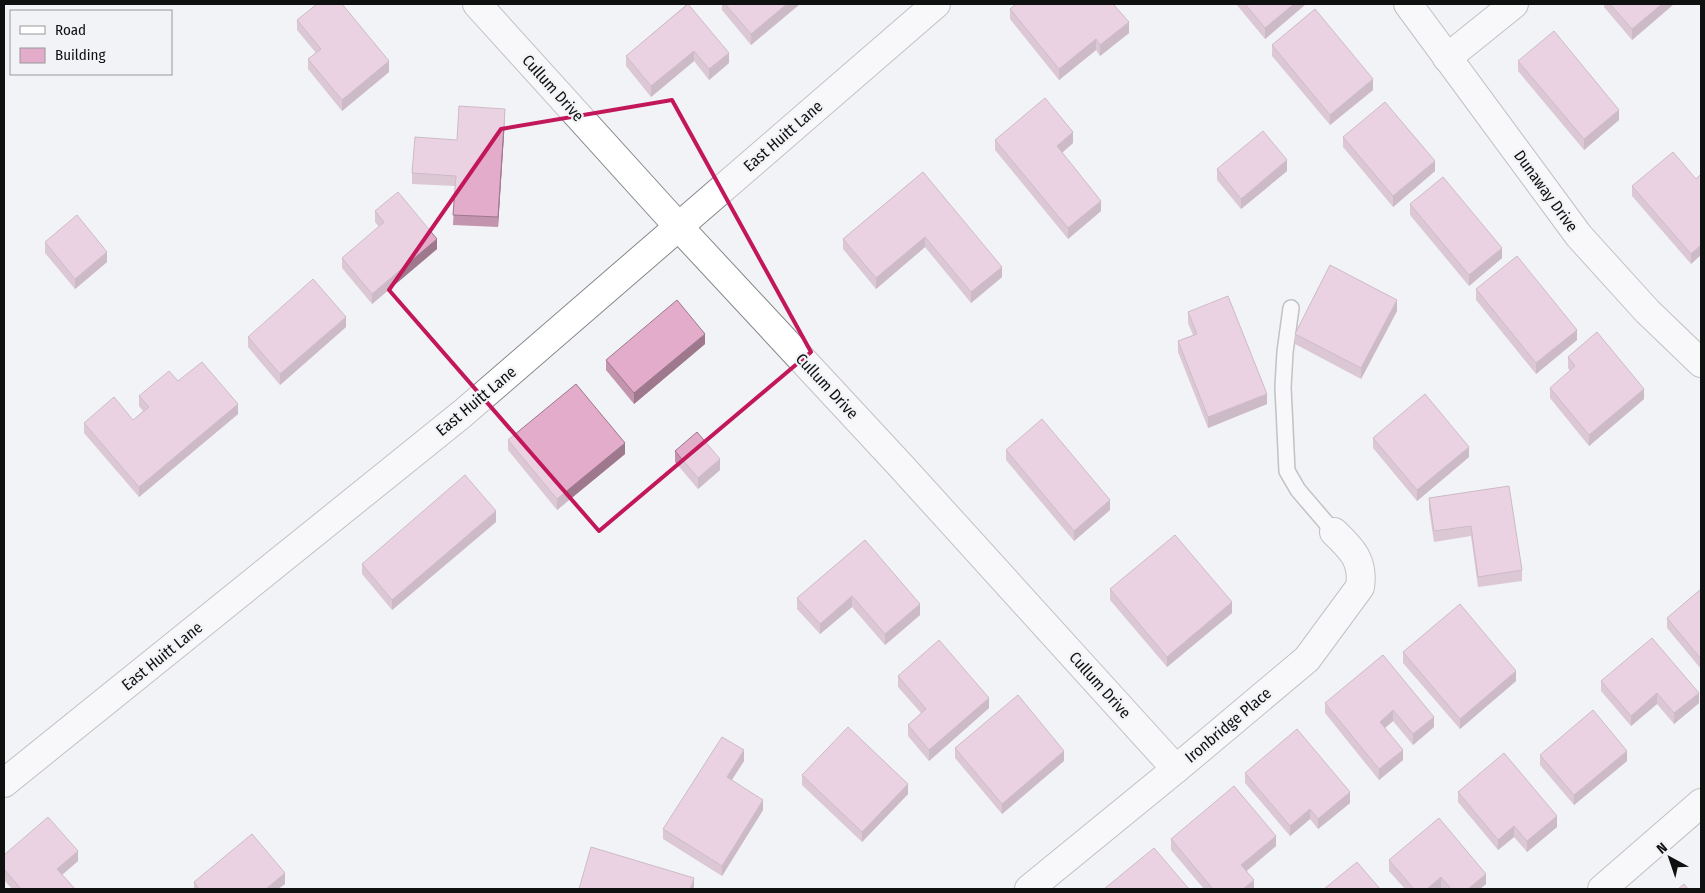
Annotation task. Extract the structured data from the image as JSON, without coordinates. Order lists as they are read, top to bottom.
{
  "streets": {
    "street": [
      "Cullum Drive",
      "East Huitt Lane",
      "Dunaway Drive",
      "Ironbridge Place"
    ]
  },
  "crossings": [
    ["Cullum Drive", "East Huitt Lane"],
    ["Cullum Drive", "Ironbridge Place"]
  ],
  "legend": ["Road", "Building"],
  "north": "top left"
}
